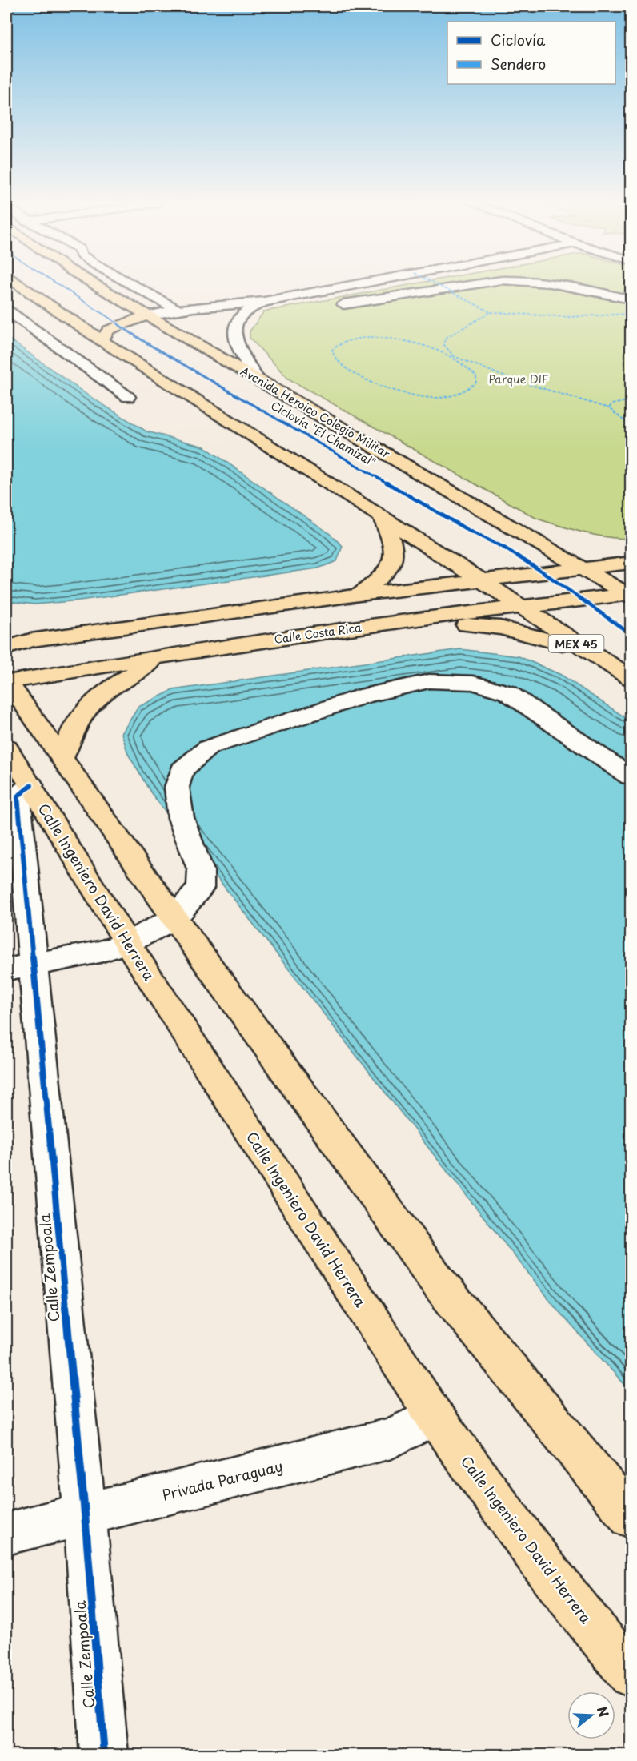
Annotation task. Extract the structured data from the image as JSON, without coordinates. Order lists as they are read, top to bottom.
{
  "streets": {
    "main road": [
      "Avenida Heroico Colegio Militar",
      "Calle Costa Rica",
      "MEX 45",
      "Calle Ingeniero David Herrera"
    ],
    "street": ["Calle Zempoala", "Privada Paraguay"],
    "cycle path": ["Ciclovía \"El Chamizal\""]
  },
  "crossings": [
    ["Avenida Heroico Colegio Militar", "Calle Costa Rica"],
    ["Calle Costa Rica", "MEX 45"],
    ["Calle Ingeniero David Herrera", "Calle Zempoala"],
    ["Calle Ingeniero David Herrera", "Privada Paraguay"],
    ["Calle Zempoala", "Privada Paraguay"]
  ],
  "parks": ["Parque DIF"],
  "legend": ["Ciclovía", "Sendero"],
  "north": "right"
}
